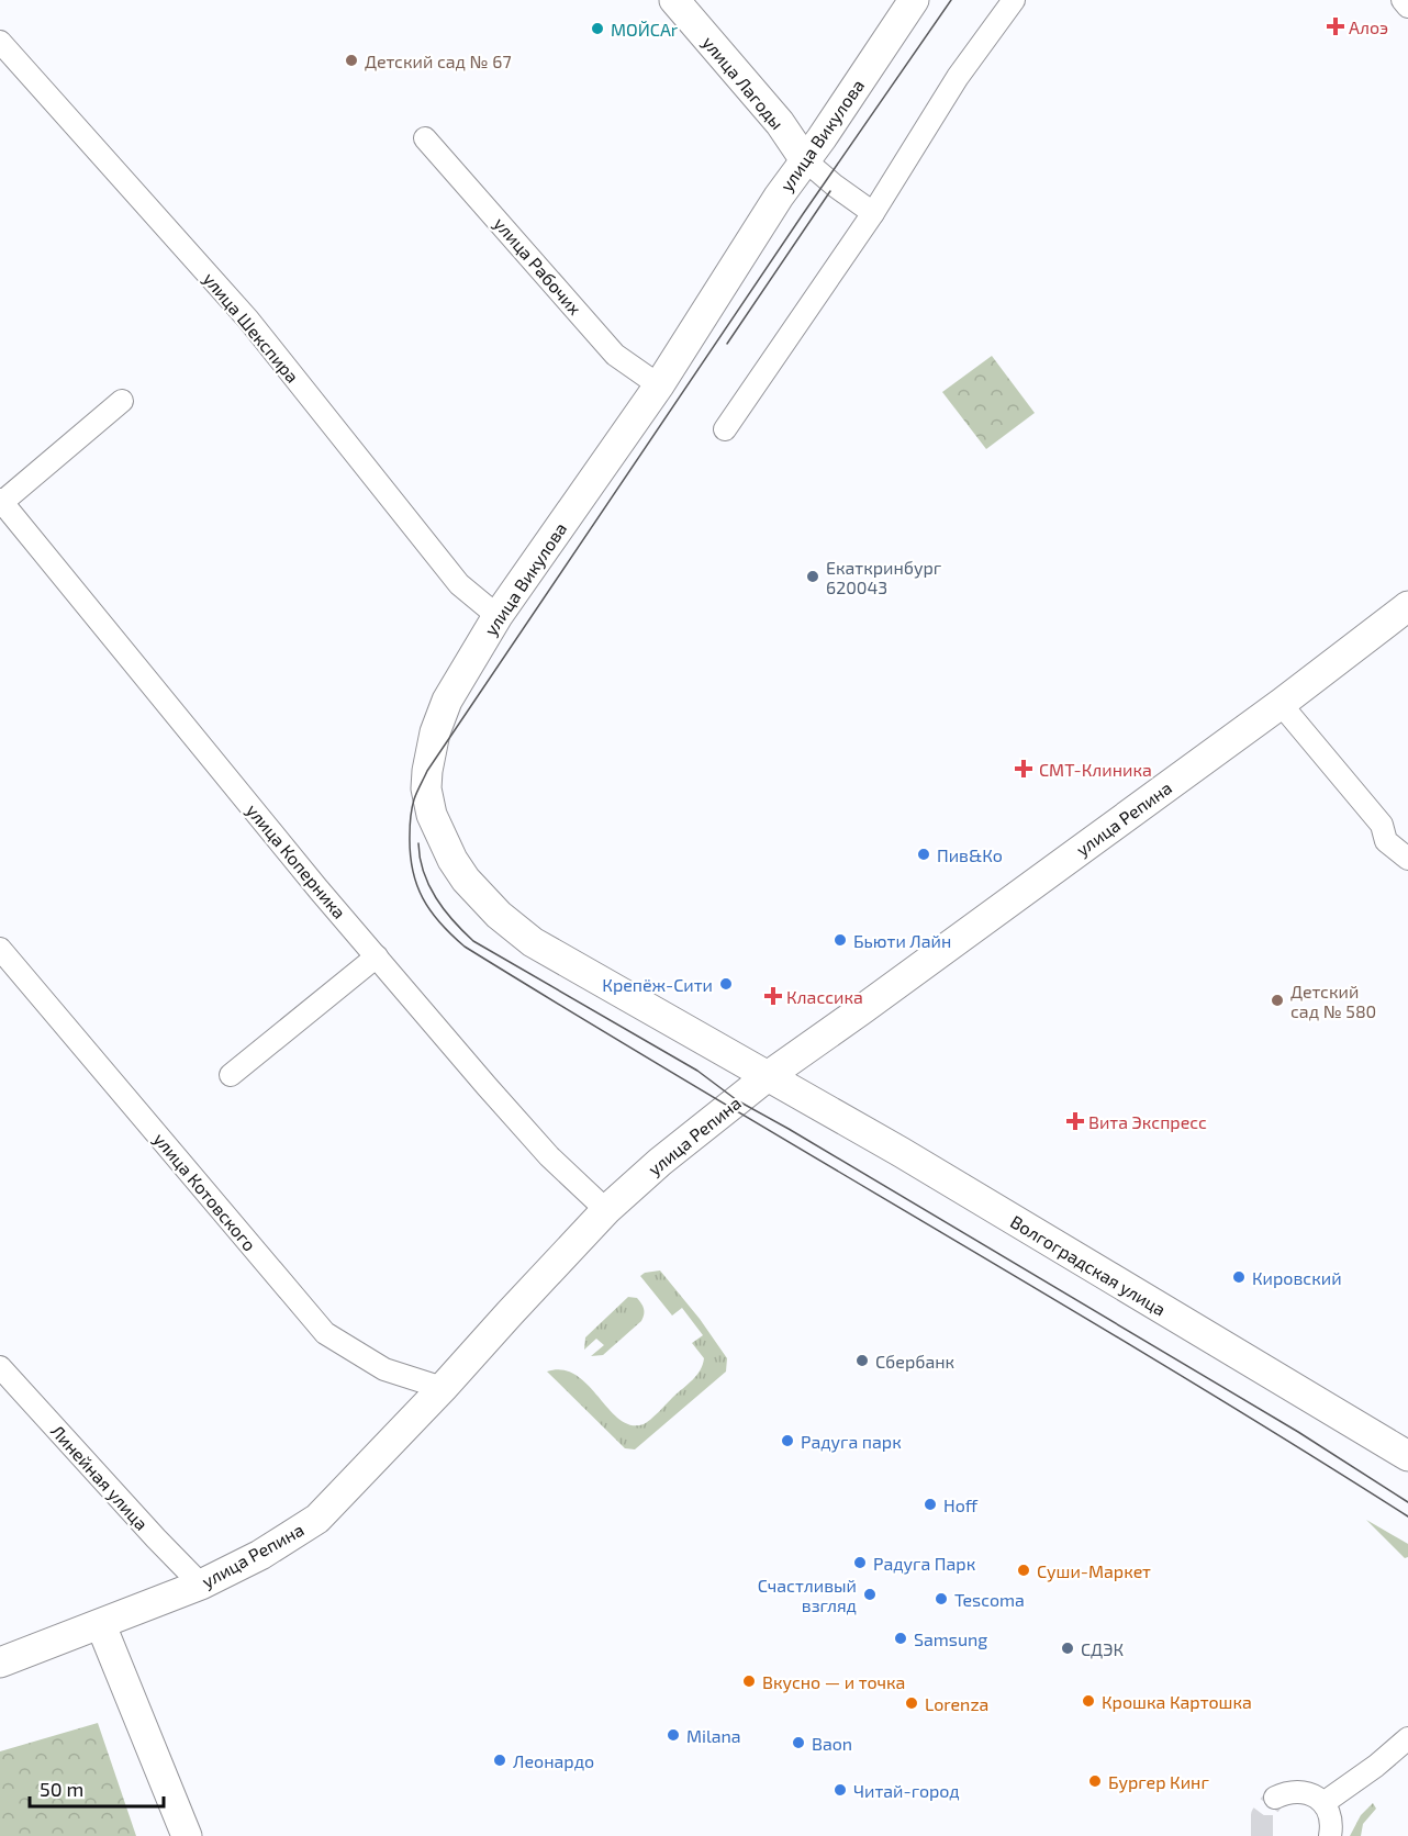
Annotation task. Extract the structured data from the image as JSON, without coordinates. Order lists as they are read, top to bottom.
{
  "streets": {
    "street": [
      "улица Лагоды",
      "улица Викулова",
      "улица Рабочих",
      "улица Шекспира",
      "улица Репина",
      "улица Коперника",
      "улица Котовского",
      "Волгоградская улица",
      "Линейная улица"
    ]
  },
  "crossings": [
    ["улица Лагоды", "улица Викулова"],
    ["улица Викулова", "улица Рабочих"],
    ["улица Викулова", "улица Шекспира"],
    ["улица Викулова", "улица Репина"],
    ["улица Викулова", "Волгоградская улица"],
    ["улица Репина", "улица Коперника"],
    ["улица Репина", "улица Котовского"],
    ["улица Репина", "Волгоградская улица"],
    ["улица Репина", "Линейная улица"]
  ],
  "places": {
    "health": [
      "Алоэ",
      "СМТ-Клиника",
      "Классика",
      "Вита Экспресс"
    ],
    "other": [
      "МОЙCAr",
      "Детский сад № 67",
      "Екаткринбург 620043",
      "Пив&Ко",
      "Бьюти Лайн",
      "Крепёж-Сити",
      "Детский сад № 580",
      "Кировский",
      "Сбербанк",
      "Радуга парк",
      "Hoff",
      "Радуга Парк",
      "Суши-Маркет",
      "Счастливый взгляд",
      "Tescoma",
      "Samsung",
      "СДЭК",
      "Вкусно — и точка",
      "Крошка Картошка",
      "Lorenza",
      "Milana",
      "Baon",
      "Леонардо",
      "Бургер Кинг",
      "Читай-город"
    ]
  },
  "scale_bar": "50 m"
}
